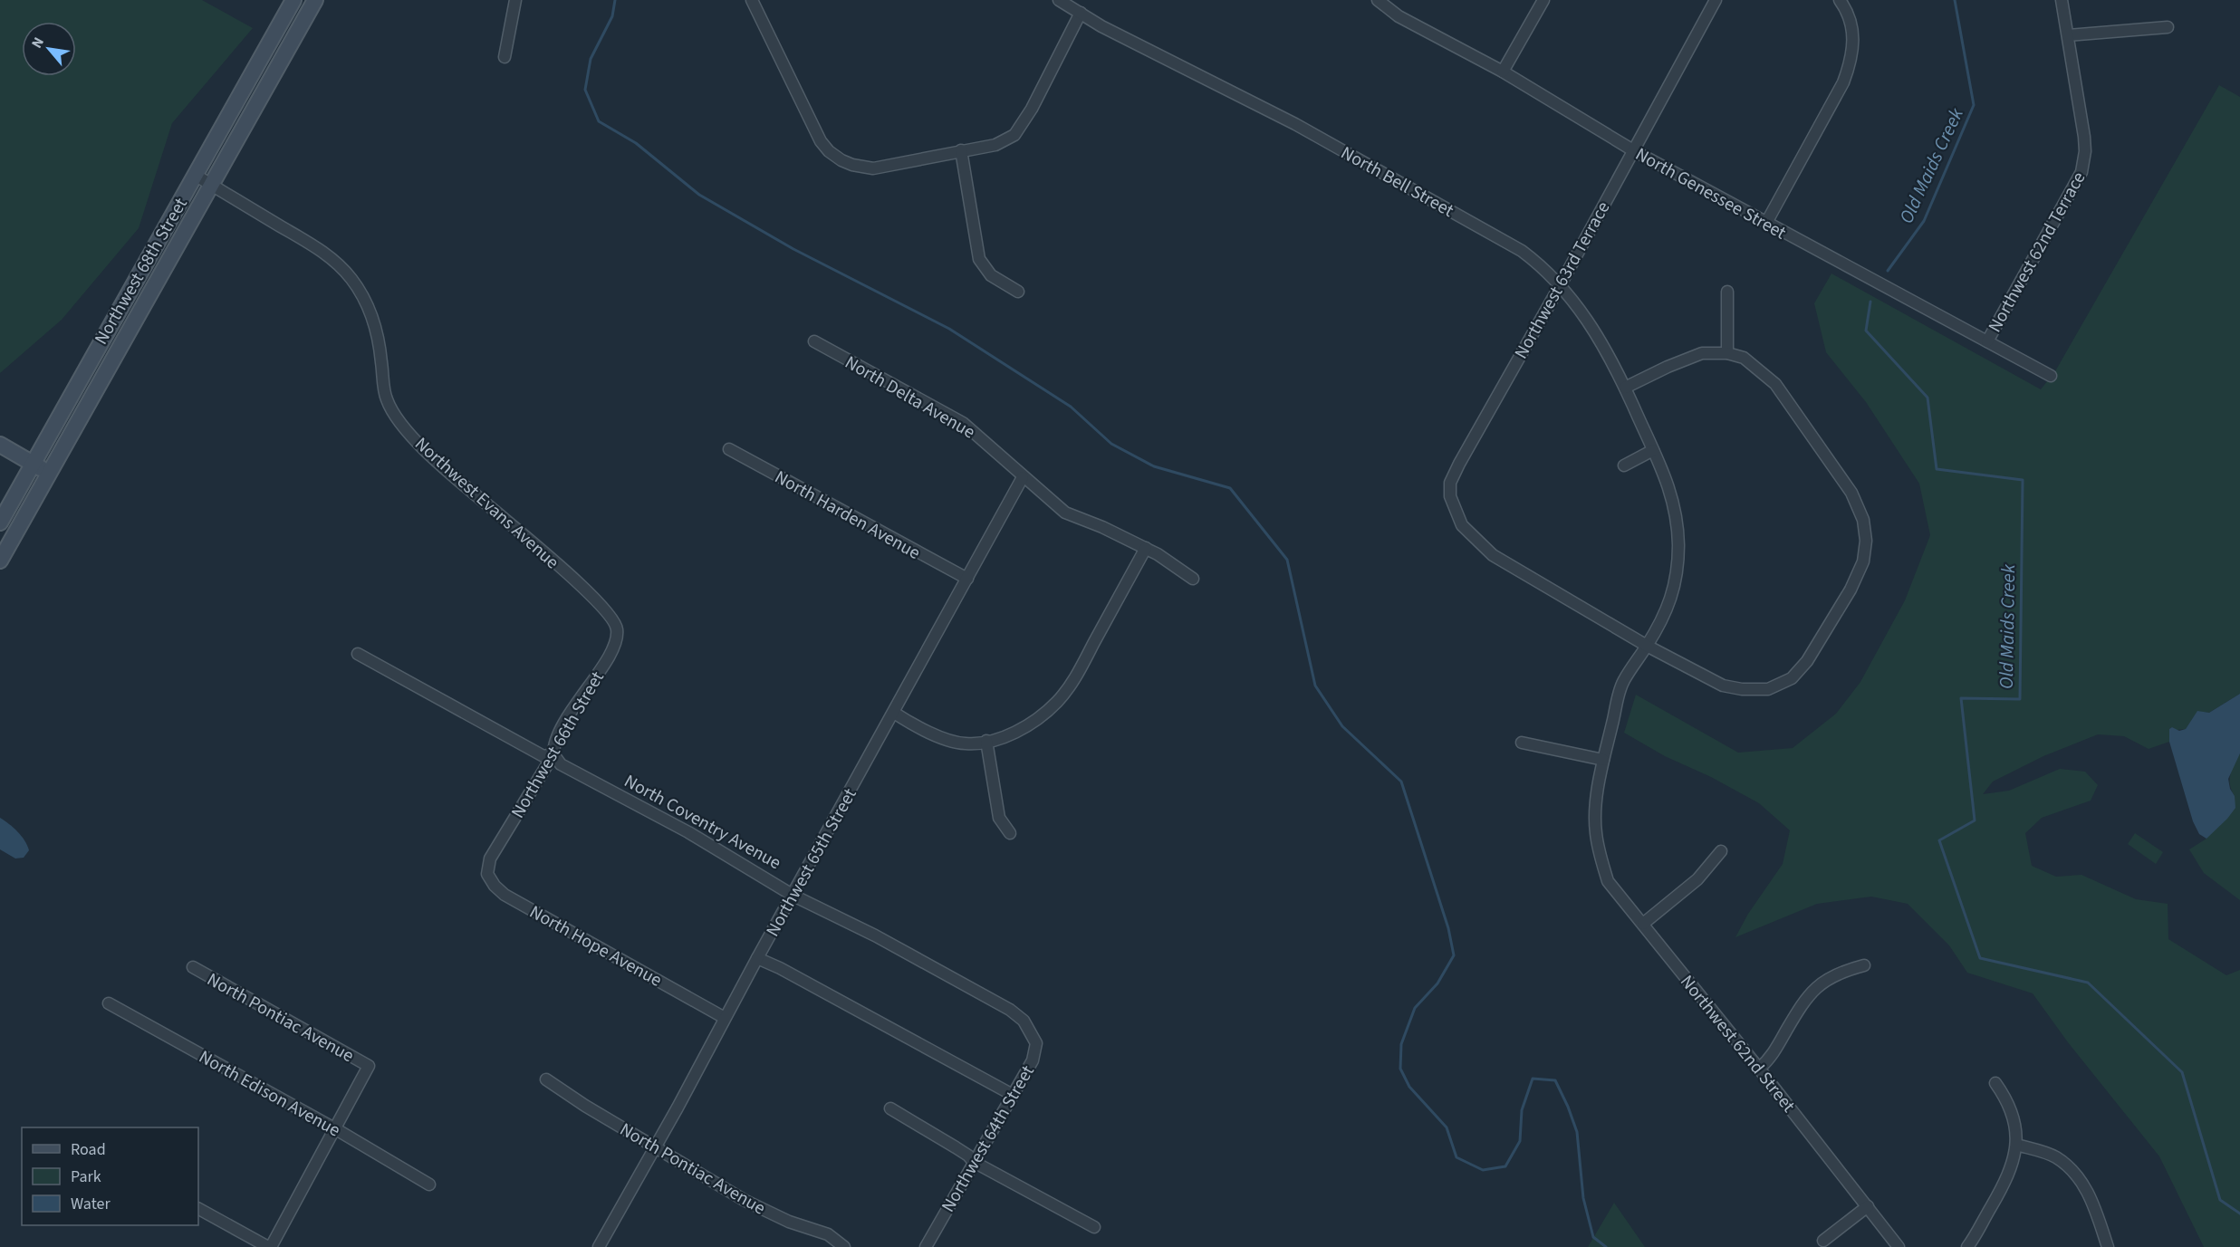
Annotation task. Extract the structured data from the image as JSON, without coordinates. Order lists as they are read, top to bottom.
{
  "streets": {
    "main road": ["Northwest 68th Street"],
    "street": [
      "North Bell Street",
      "North Genessee Street",
      "Northwest 62nd Terrace",
      "Northwest 63rd Terrace",
      "North Delta Avenue",
      "Northwest Evans Avenue",
      "North Harden Avenue",
      "Northwest 66th Street",
      "North Coventry Avenue",
      "Northwest 65th Street",
      "North Hope Avenue",
      "North Pontiac Avenue",
      "Northwest 62nd Street",
      "North Edison Avenue",
      "Northwest 64th Street"
    ]
  },
  "crossings": [
    ["North Bell Street", "Northwest 63rd Terrace"],
    ["North Bell Street", "Northwest 62nd Street"],
    ["North Genessee Street", "Northwest 62nd Terrace"],
    ["North Genessee Street", "Northwest 63rd Terrace"],
    ["Northwest 68th Street", "Northwest Evans Avenue"],
    ["North Delta Avenue", "Northwest 65th Street"],
    ["Northwest Evans Avenue", "Northwest 66th Street"],
    ["North Harden Avenue", "Northwest 65th Street"],
    ["Northwest 66th Street", "North Coventry Avenue"],
    ["Northwest 66th Street", "North Hope Avenue"],
    ["North Coventry Avenue", "Northwest 65th Street"],
    ["North Coventry Avenue", "Northwest 64th Street"],
    ["Northwest 65th Street", "North Hope Avenue"],
    ["Northwest 65th Street", "North Pontiac Avenue"],
    ["North Pontiac Avenue", "North Edison Avenue"]
  ],
  "water": ["Old Maids Creek"],
  "legend": ["Road", "Park", "Water"],
  "north": "top left"
}
